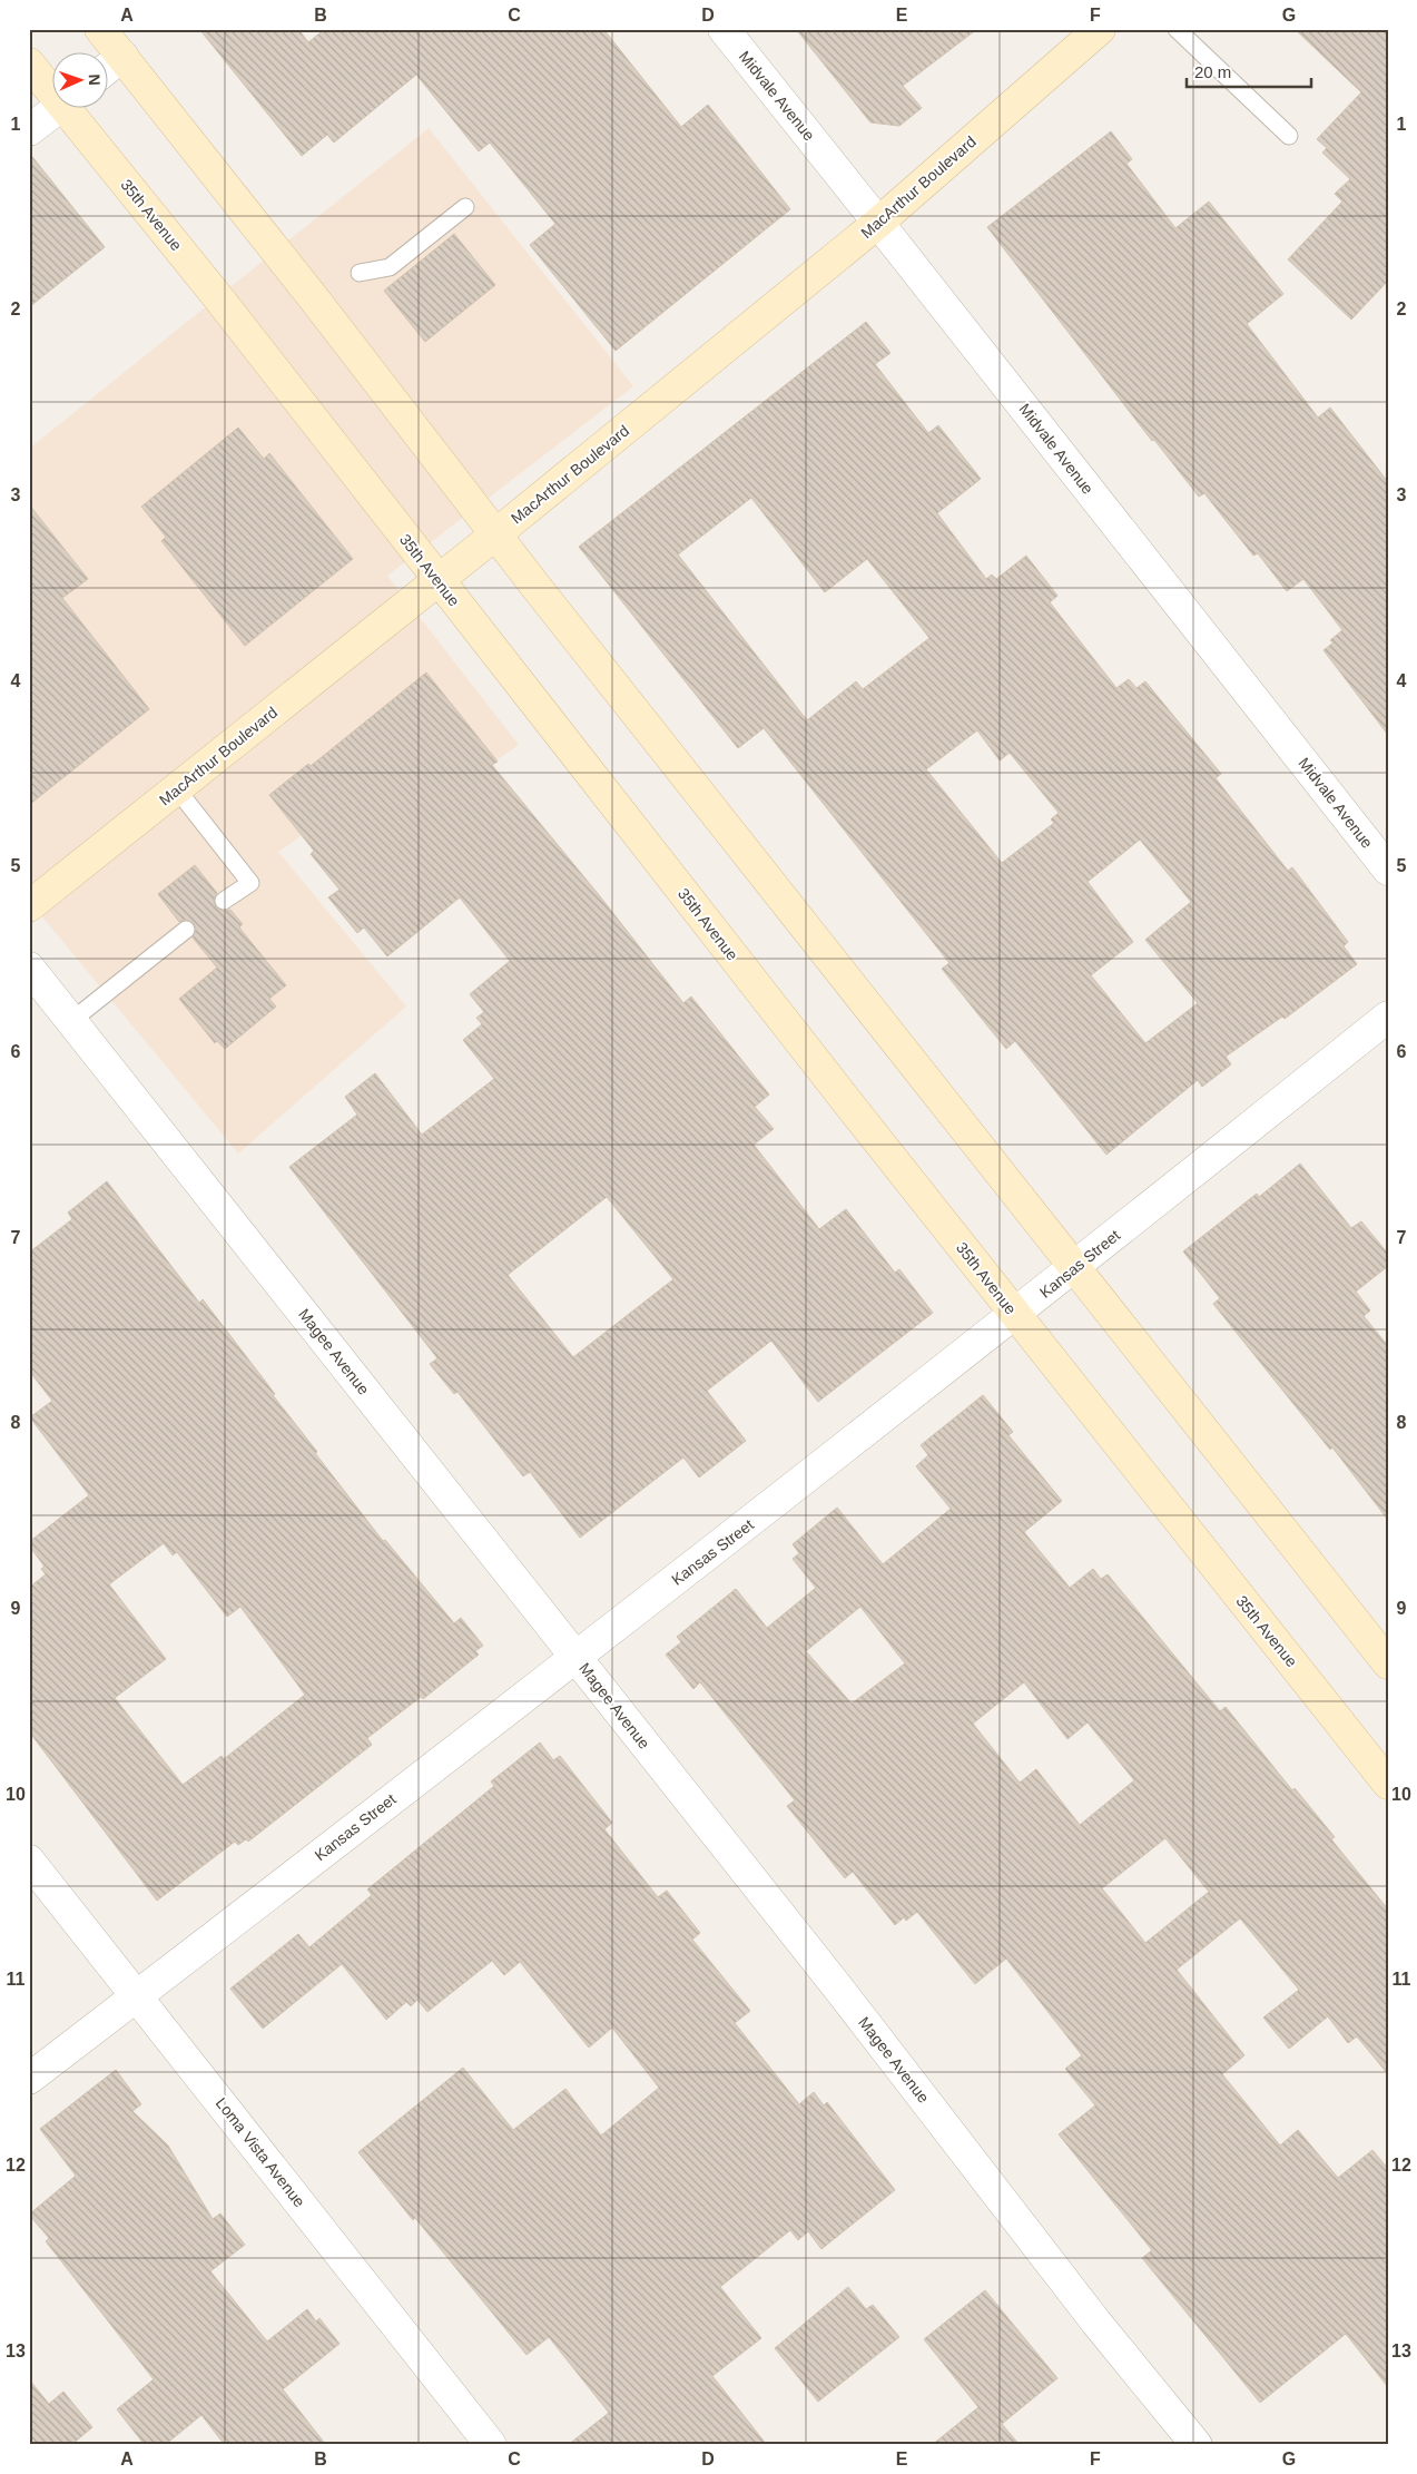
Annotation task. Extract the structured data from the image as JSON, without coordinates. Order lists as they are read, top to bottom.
{
  "streets": {
    "main road": ["MacArthur Boulevard", "35th Avenue"],
    "street": [
      "Midvale Avenue",
      "Kansas Street",
      "Magee Avenue",
      "Loma Vista Avenue"
    ]
  },
  "crossings": [
    ["Midvale Avenue", "MacArthur Boulevard"],
    ["MacArthur Boulevard", "35th Avenue"],
    ["35th Avenue", "Kansas Street"],
    ["Kansas Street", "Magee Avenue"],
    ["Kansas Street", "Loma Vista Avenue"]
  ],
  "scale_bar": "20 m",
  "north": "right",
  "grid": {
    "columns": [
      "A",
      "B",
      "C",
      "D",
      "E",
      "F",
      "G"
    ],
    "rows": [
      "1",
      "2",
      "3",
      "4",
      "5",
      "6",
      "7",
      "8",
      "9",
      "10",
      "11",
      "12",
      "13"
    ]
  }
}
